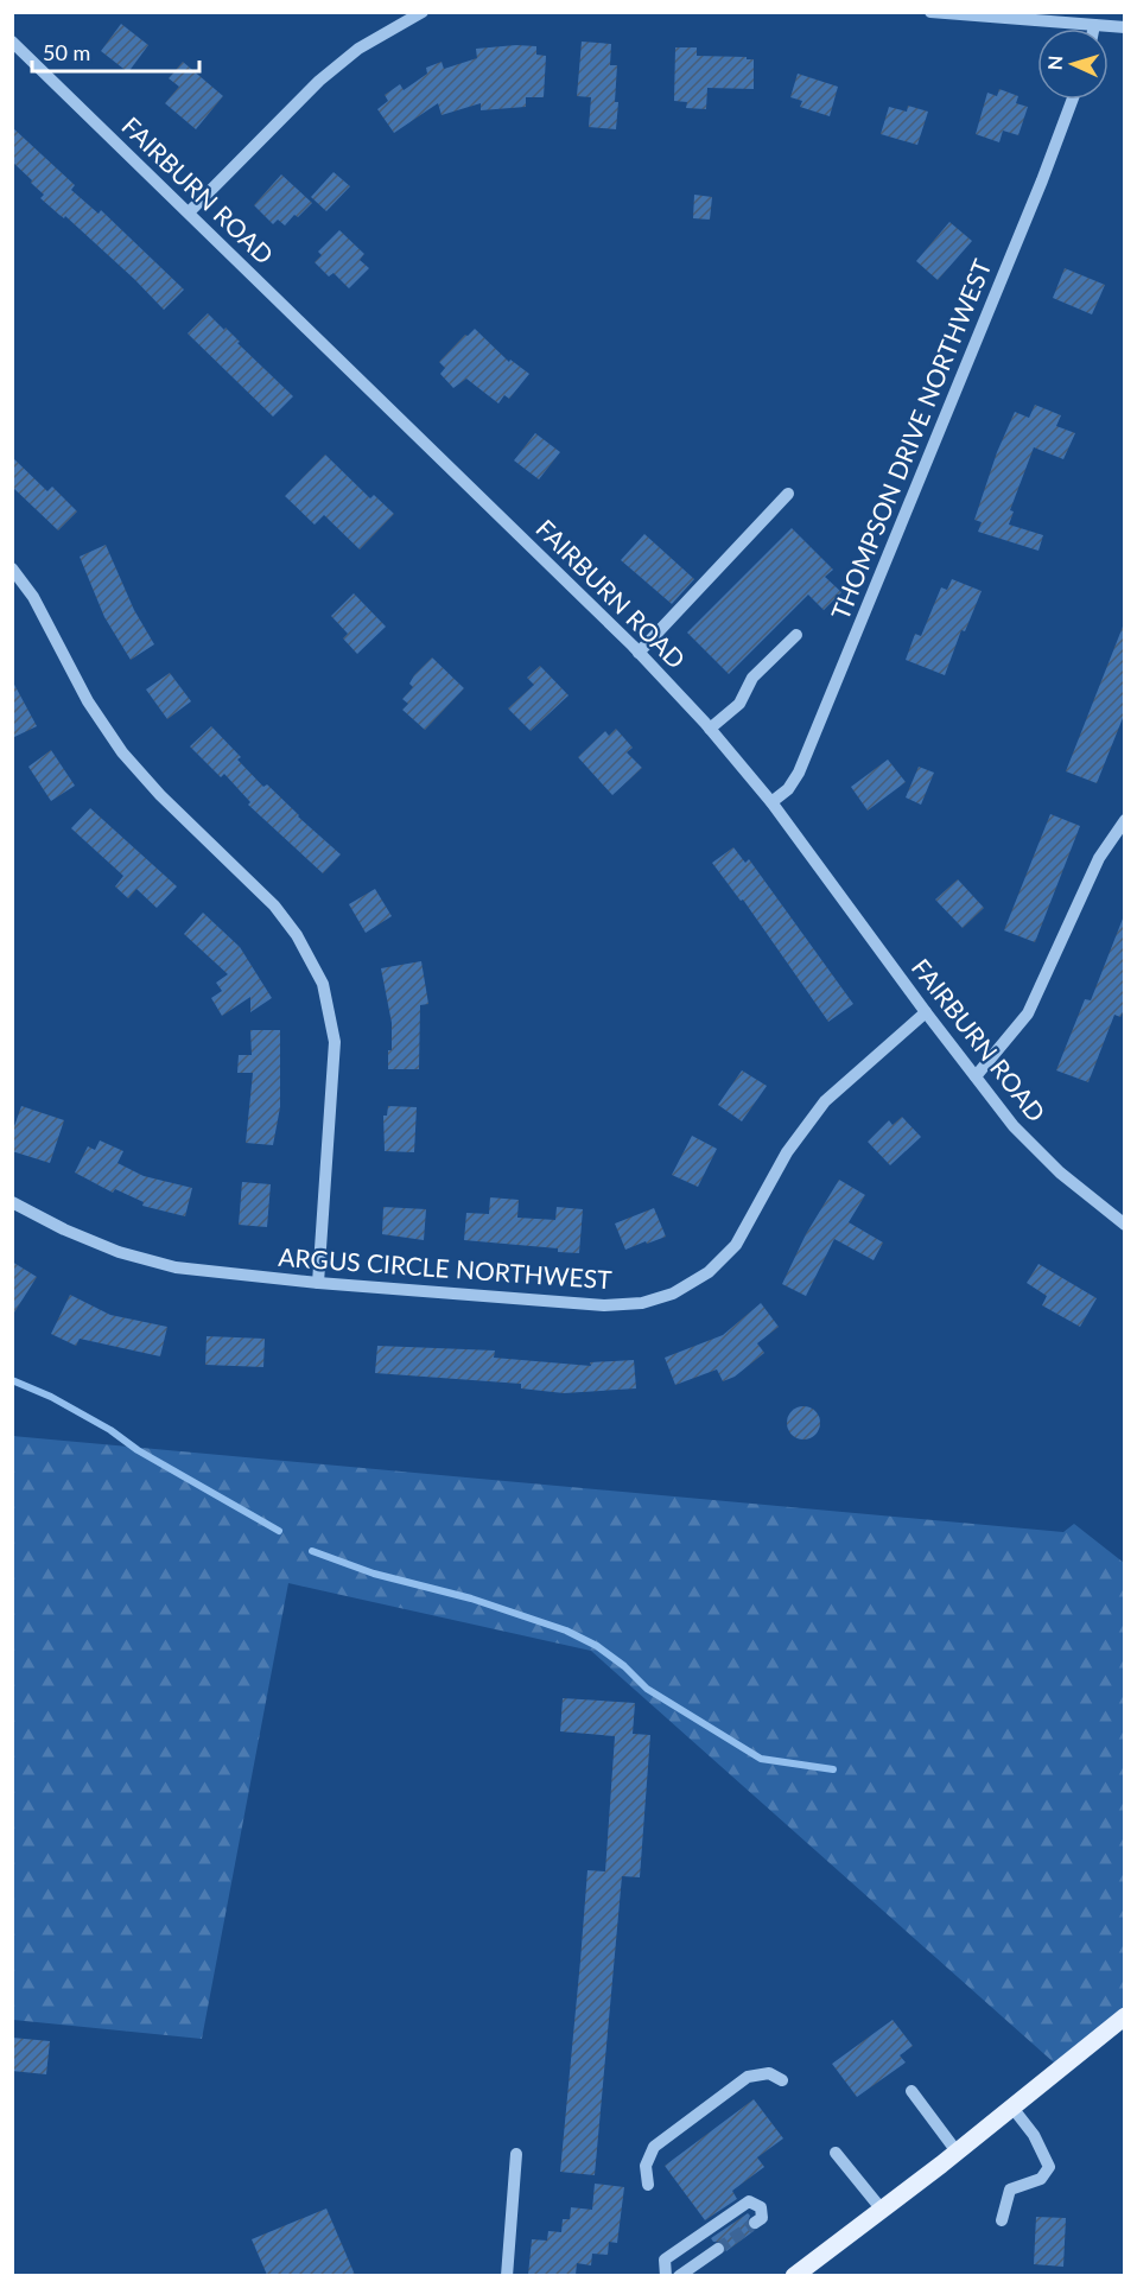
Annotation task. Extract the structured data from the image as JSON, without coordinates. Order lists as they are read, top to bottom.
{
  "streets": {
    "street": ["FAIRBURN ROAD", "THOMPSON DRIVE NORTHWEST", "ARGUS CIRCLE NORTHWEST"]
  },
  "crossings": [
    ["FAIRBURN ROAD", "THOMPSON DRIVE NORTHWEST"],
    ["FAIRBURN ROAD", "ARGUS CIRCLE NORTHWEST"]
  ],
  "scale_bar": "50 m",
  "north": "left"
}
